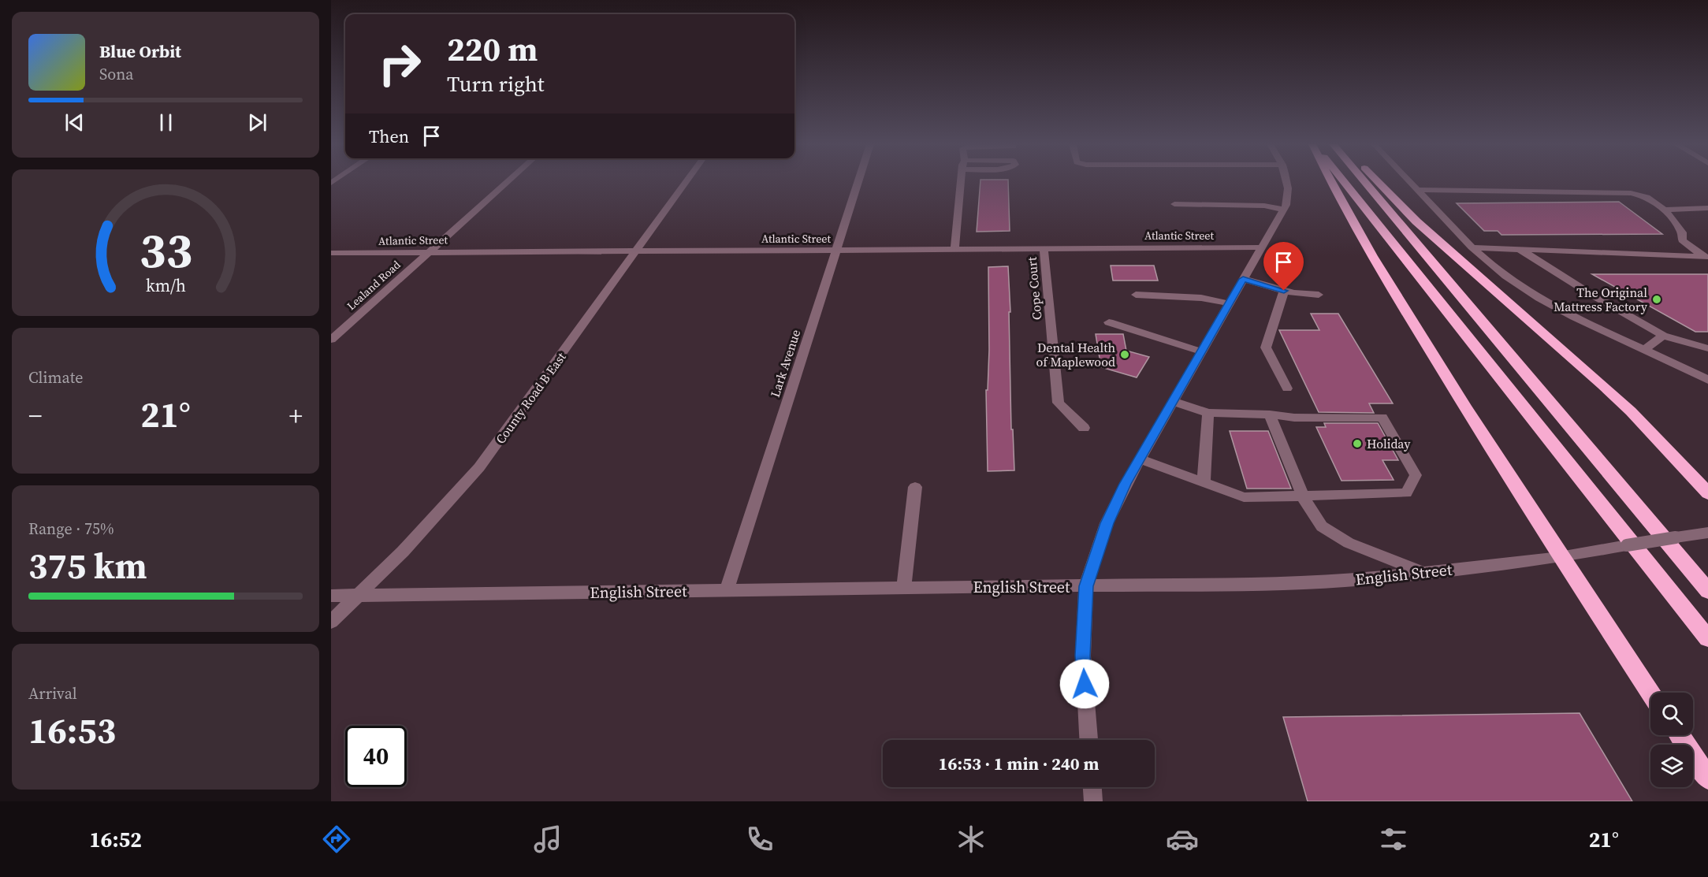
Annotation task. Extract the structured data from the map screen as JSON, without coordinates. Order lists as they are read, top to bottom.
{
  "streets": {
    "street": [
      "Atlantic Street",
      "Lealand Road",
      "Cope Court",
      "Lark Avenue",
      "County Road B East",
      "English Street"
    ]
  },
  "crossings": [
    ["Atlantic Street", "Lealand Road"],
    ["Atlantic Street", "Cope Court"],
    ["Atlantic Street", "Lark Avenue"],
    ["Atlantic Street", "County Road B East"],
    ["Lark Avenue", "English Street"],
    ["County Road B East", "English Street"]
  ],
  "places": ["The Original Mattress Factory", "Dental Health of Maplewood", "Holiday"],
  "page": {
    "turn": ["220 m", "Turn right"],
    "song": ["Blue Orbit", "Sona"],
    "then": "Then",
    "tile": [
      "Climate",
      ["Range · 75%", "375 km"],
      ["Arrival", "16:53"]
    ],
    "heat": ["−", "21°", "+"],
    "limit": "40",
    "trip": "16:53 · 1 min · 240 m",
    "tabs": ["16:52", "21°"],
    "gauge": ["33", "km/h"]
  }
}
